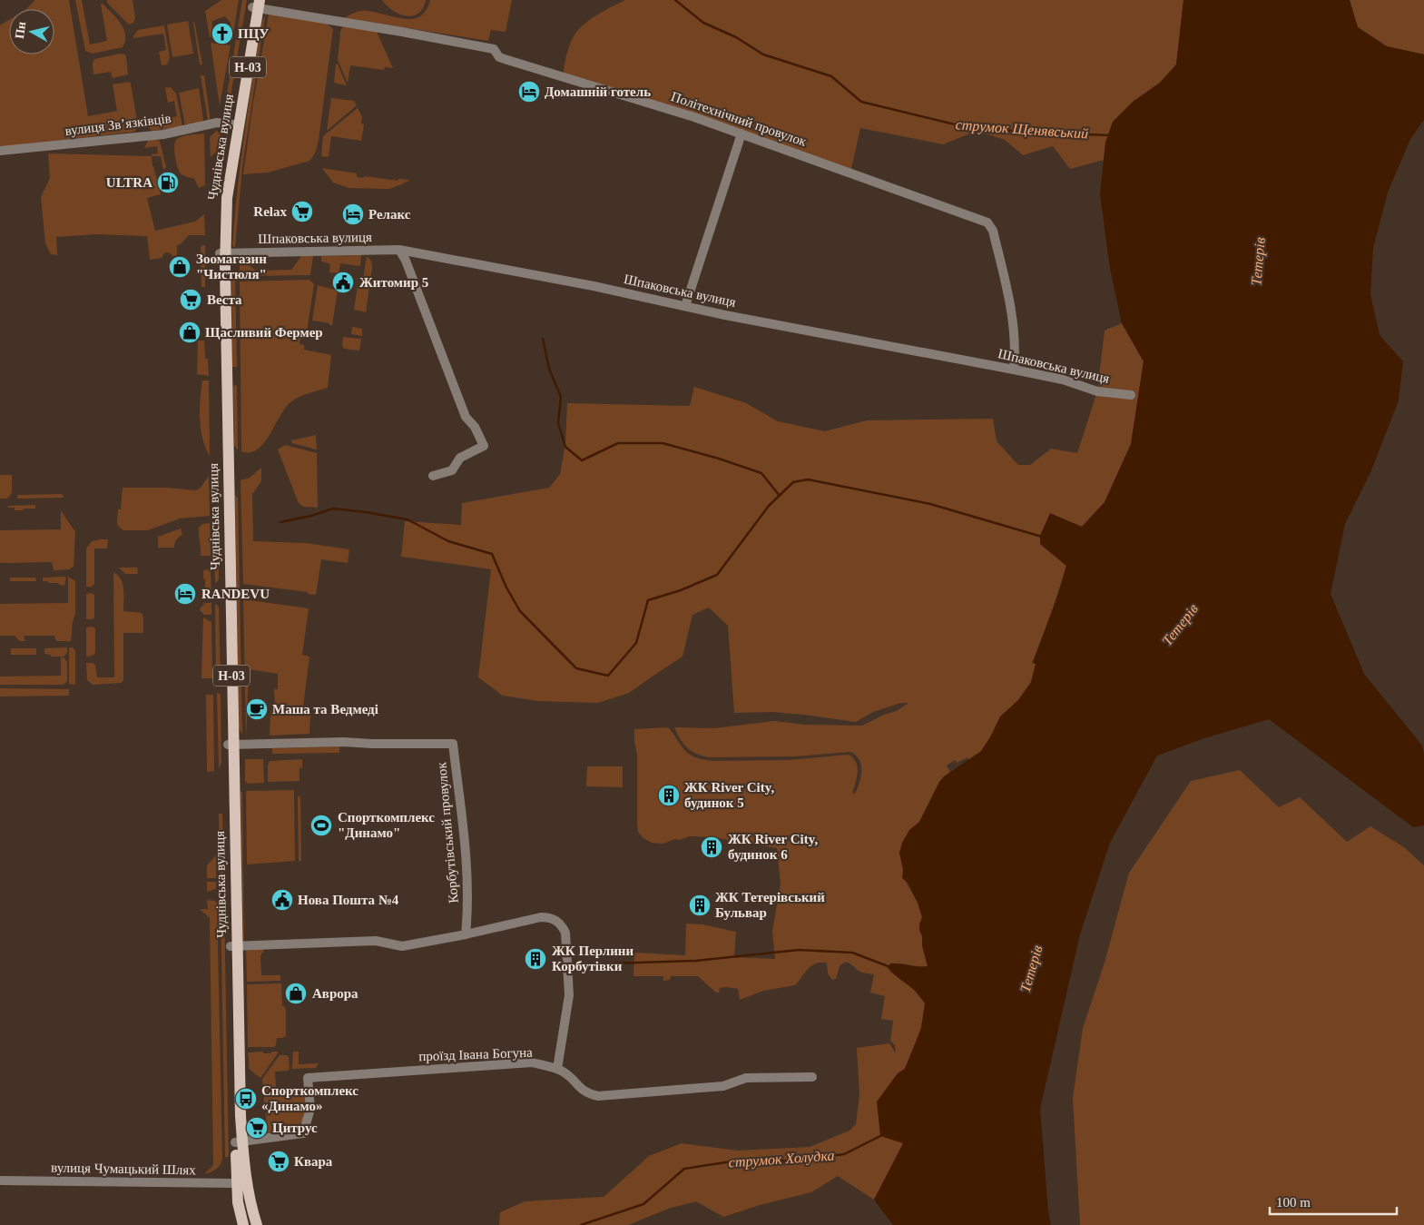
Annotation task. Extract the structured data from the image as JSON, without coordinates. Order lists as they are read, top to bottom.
{
  "streets": {
    "main road": ["Н-03", "Чуднівська вулиця"],
    "street": [
      "Політехнічний провулок",
      "вулиця Звʼязківців",
      "Шпаковська вулиця",
      "Корбутівський провулок",
      "проїзд Івана Богуна",
      "вулиця Чумацький Шлях"
    ]
  },
  "crossings": [
    ["Політехнічний провулок", "Чуднівська вулиця"],
    ["Політехнічний провулок", "Шпаковська вулиця"],
    ["вулиця Звʼязківців", "Чуднівська вулиця"],
    ["Чуднівська вулиця", "Шпаковська вулиця"],
    ["Чуднівська вулиця", "Корбутівський провулок"],
    ["Чуднівська вулиця", "проїзд Івана Богуна"],
    ["Чуднівська вулиця", "вулиця Чумацький Шлях"]
  ],
  "water": ["струмок Щенявський", "Тетерів", "струмок Холудка"],
  "places": {
    "church": ["ПЦУ"],
    "hotel": ["Домашній готель", "Релакс", "RANDEVU"],
    "fuel station": ["ULTRA"],
    "supermarket": [
      "Relax",
      "Веста",
      "Цитрус",
      "Квара"
    ],
    "shop": ["Зоомагазин \"Чистюля\"", "Щасливий Фермер", "Аврора"],
    "public building": ["Житомир 5", "Нова Пошта №4"],
    "cafe": ["Маша та Ведмеді"],
    "building": [
      "ЖК River City, будинок 5",
      "ЖК River City, будинок 6",
      "ЖК Тетерівський Бульвар",
      "ЖК Перлини Корбутівки"
    ],
    "sports": ["Спорткомплекс \"Динамо\""],
    "bus stop": ["Спорткомплекс «Динамо»"]
  },
  "scale_bar": "100 m",
  "north": "left"
}
